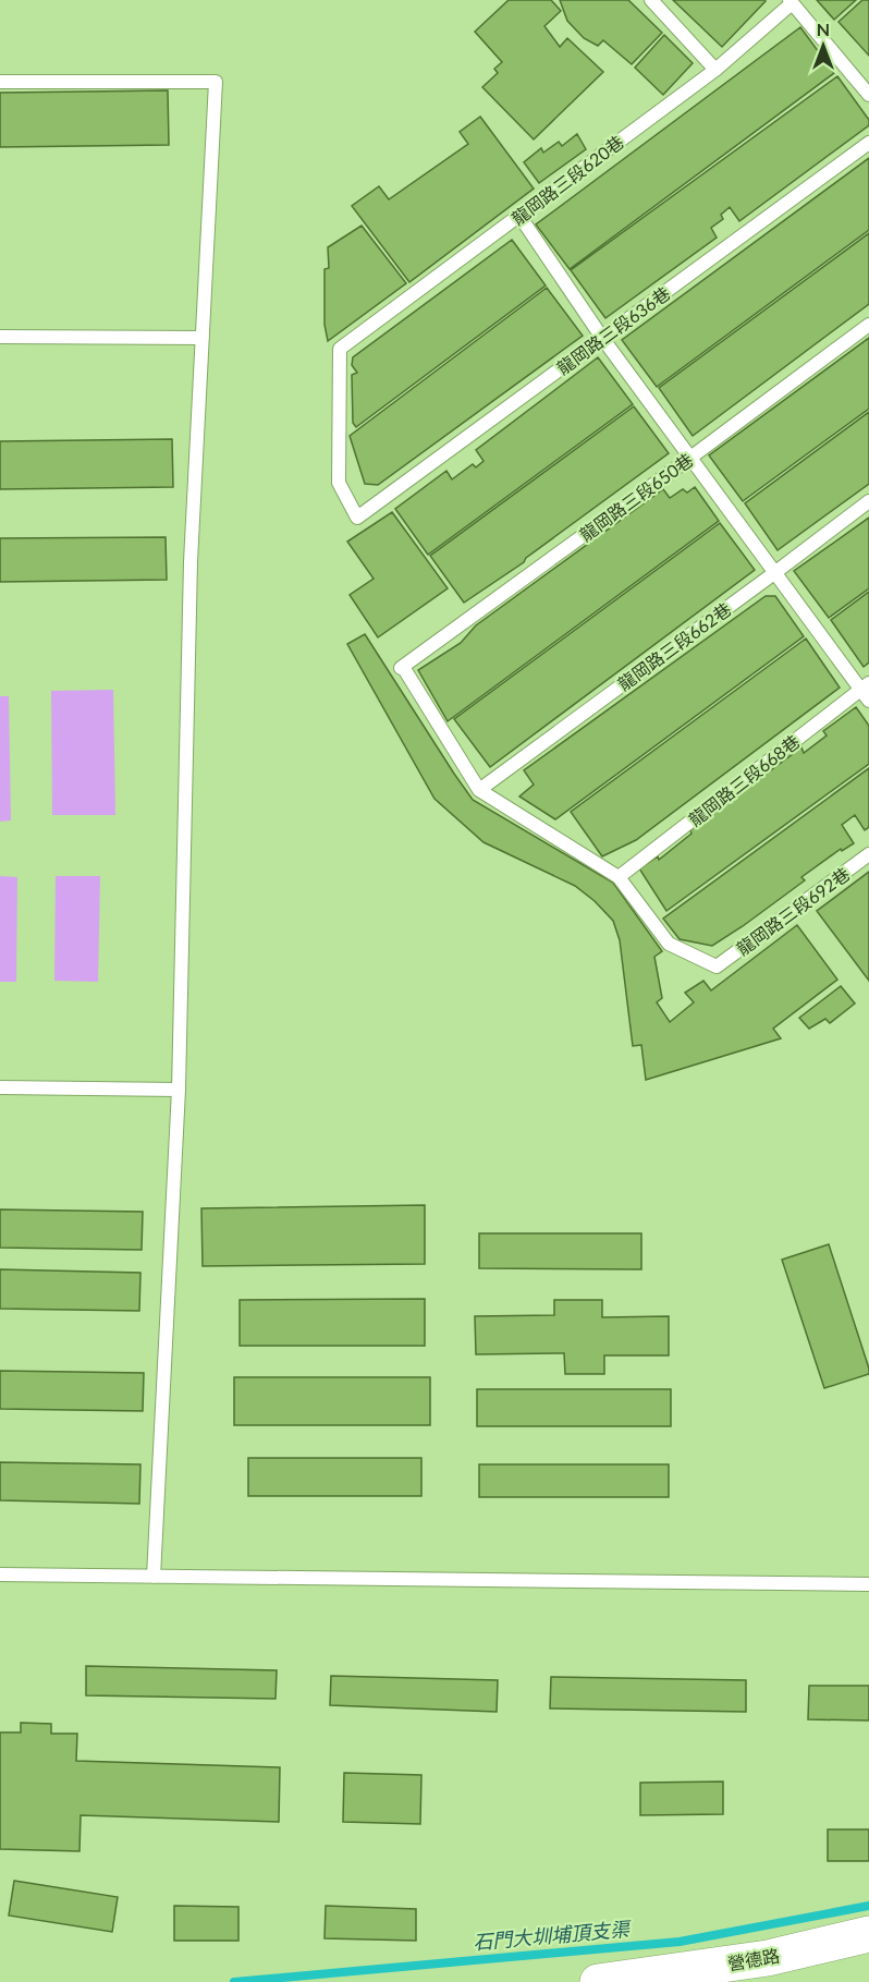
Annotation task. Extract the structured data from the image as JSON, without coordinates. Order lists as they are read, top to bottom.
{
  "streets": {
    "street": ["營德路"],
    "lane": [
      "龍岡路三段620巷",
      "龍岡路三段636巷",
      "龍岡路三段650巷",
      "龍岡路三段662巷",
      "龍岡路三段668巷",
      "龍岡路三段692巷"
    ]
  },
  "crossings": [
    ["龍岡路三段620巷", "龍岡路三段636巷"],
    ["龍岡路三段650巷", "龍岡路三段662巷"],
    ["龍岡路三段668巷", "龍岡路三段692巷"]
  ],
  "water": ["石門大圳埔頂支渠"],
  "north": "top"
}
